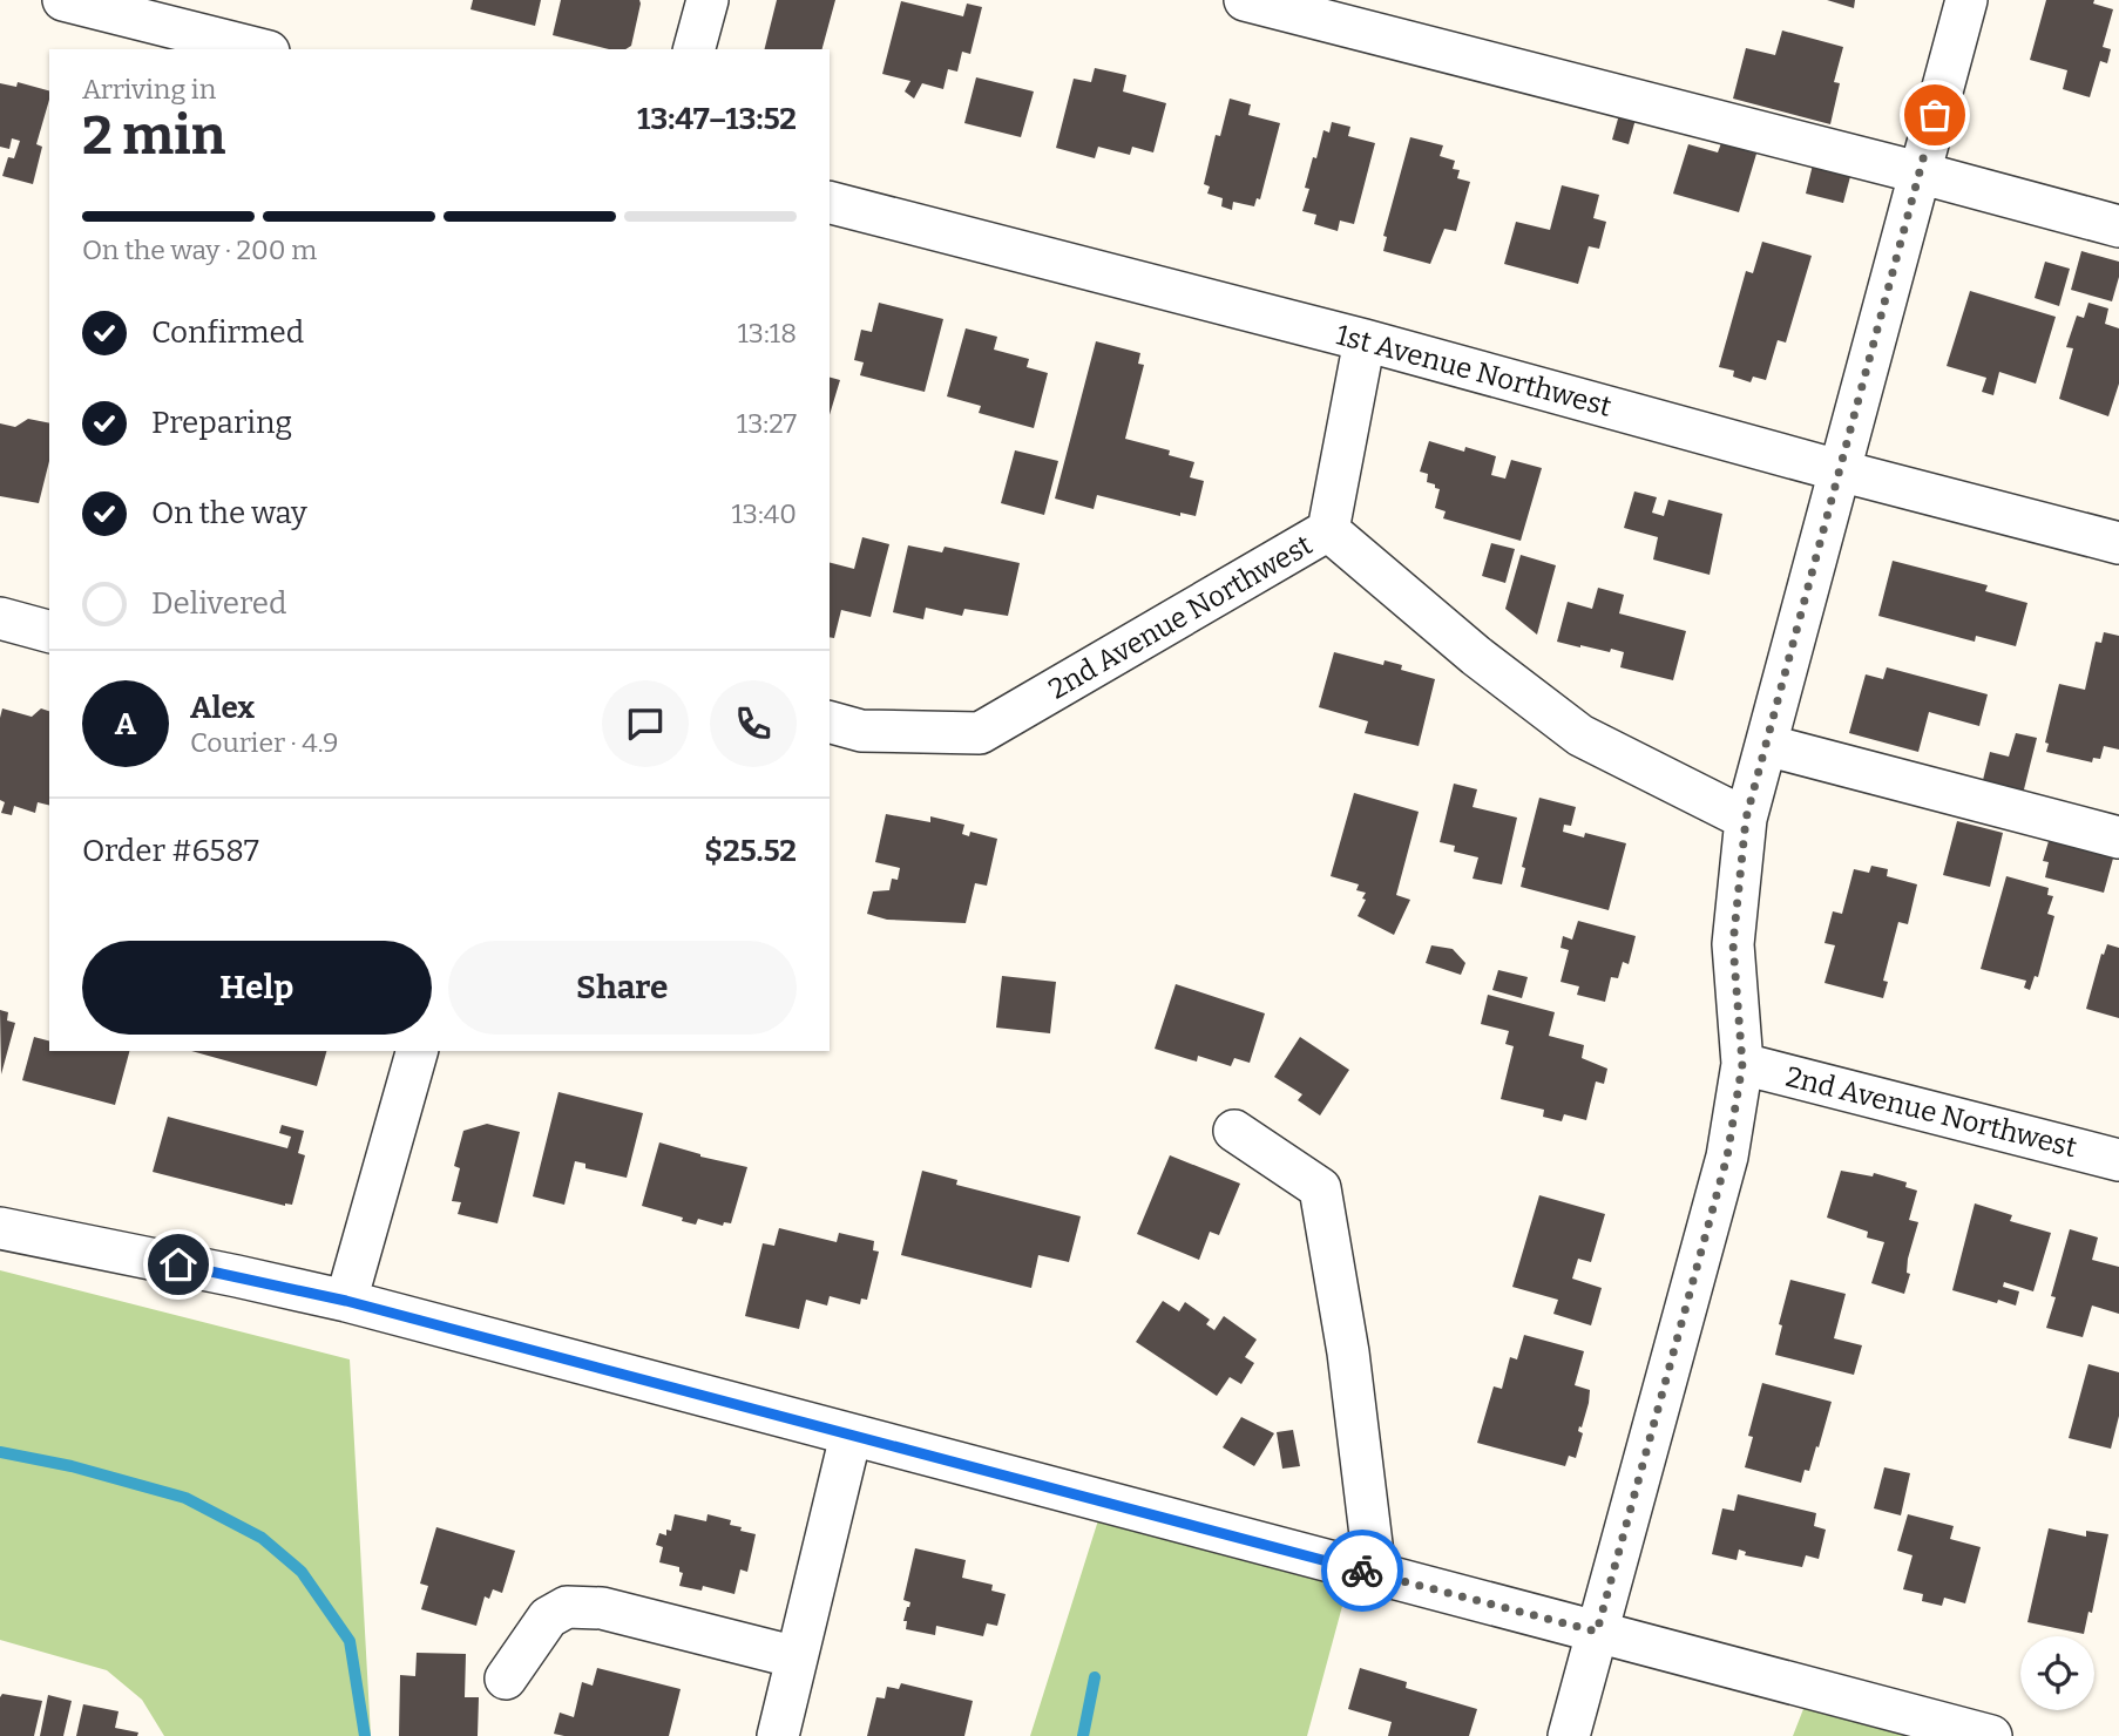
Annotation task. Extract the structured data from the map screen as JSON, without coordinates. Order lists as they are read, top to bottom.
{
  "streets": {
    "street": ["1st Avenue Northwest", "2nd Avenue Northwest"]
  },
  "page": {
    "heading": ["2 min", "Arriving in", "13:47–13:52"],
    "panel": [
      "Alex",
      "Courier · 4.9",
      "Order #6587",
      "$25.52"
    ],
    "bar": "On the way · 200 m",
    "list": [
      ["Confirmed", "13:18"],
      ["Preparing", "13:27"],
      ["On the way", "13:40"],
      "Delivered"
    ],
    "round": "A",
    "buttons": ["Help", "Share"]
  }
}
